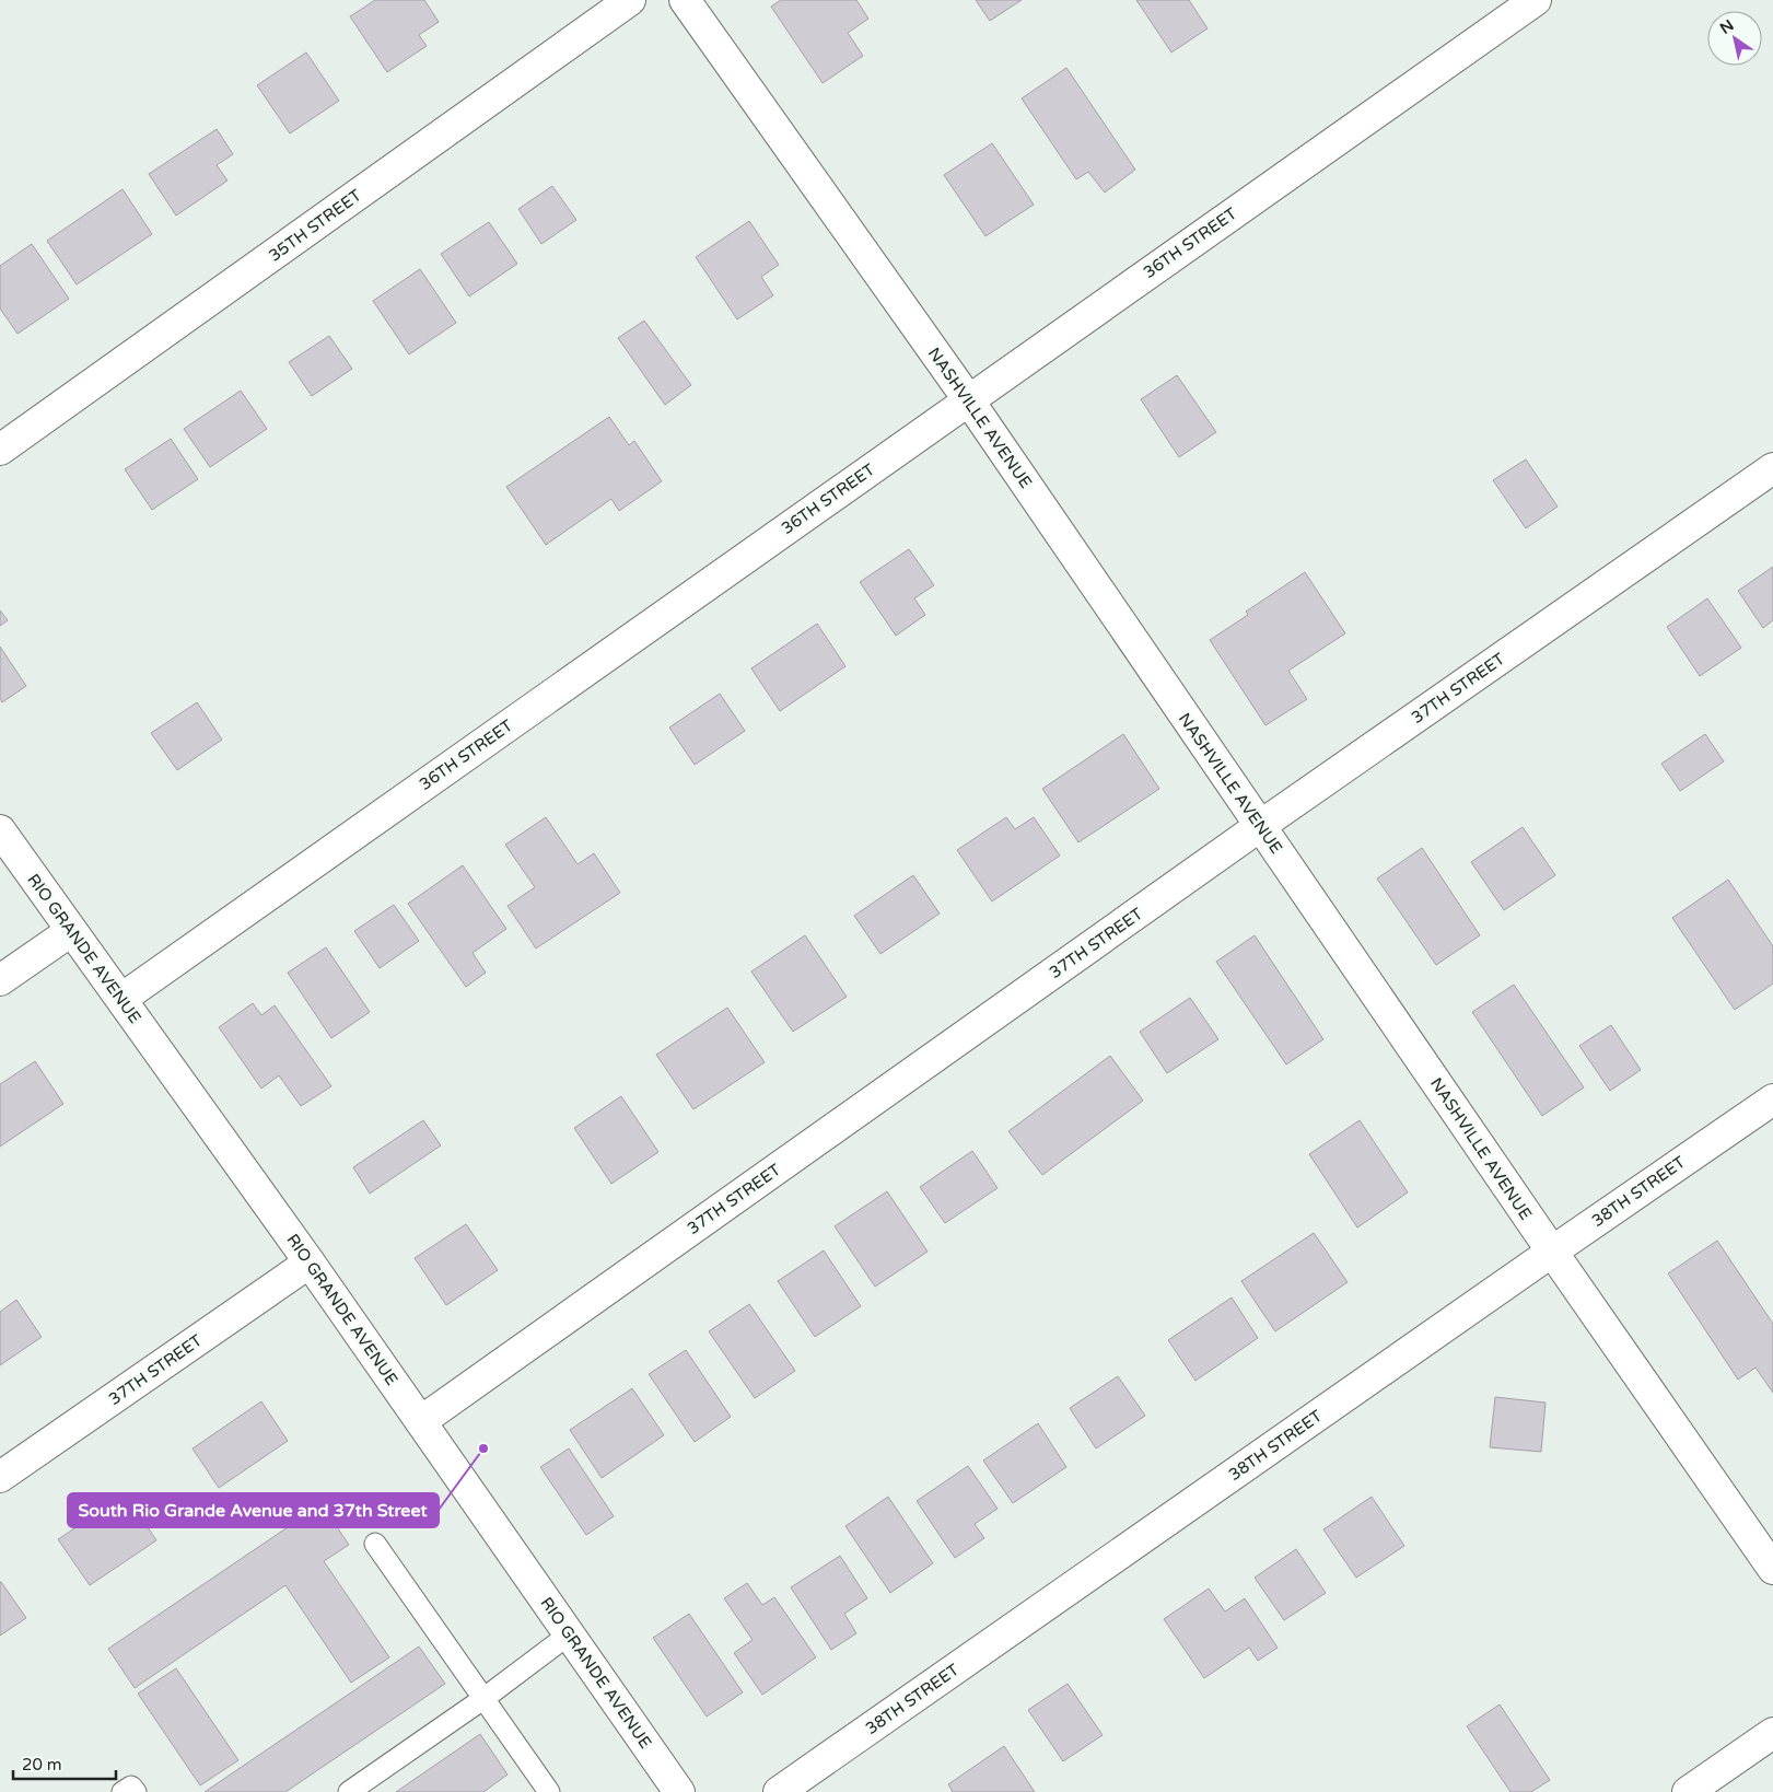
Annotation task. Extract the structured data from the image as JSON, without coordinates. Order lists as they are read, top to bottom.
{
  "streets": {
    "street": [
      "35TH STREET",
      "36TH STREET",
      "NASHVILLE AVENUE",
      "37TH STREET",
      "RIO GRANDE AVENUE",
      "38TH STREET"
    ]
  },
  "crossings": [
    ["36TH STREET", "NASHVILLE AVENUE"],
    ["36TH STREET", "RIO GRANDE AVENUE"],
    ["NASHVILLE AVENUE", "37TH STREET"],
    ["NASHVILLE AVENUE", "38TH STREET"],
    ["37TH STREET", "RIO GRANDE AVENUE"]
  ],
  "places": ["South Rio Grande Avenue and 37th Street"],
  "scale_bar": "20 m",
  "north": "top left"
}
